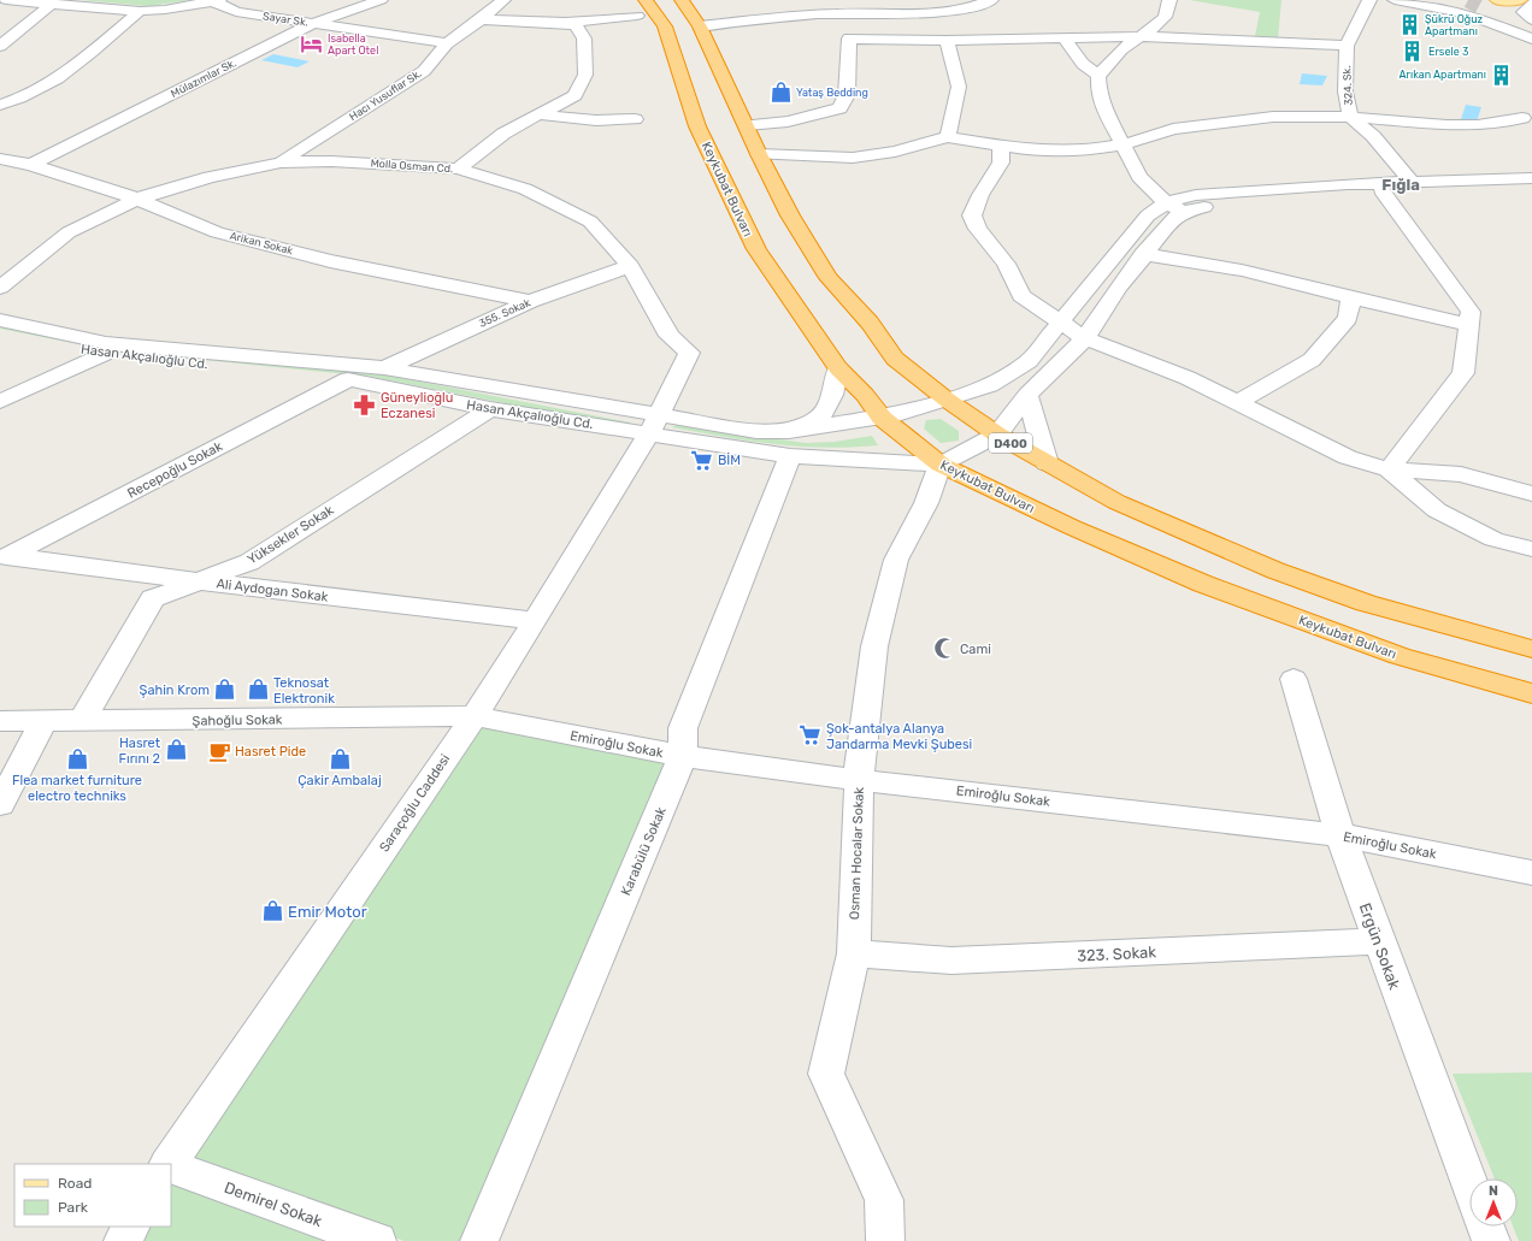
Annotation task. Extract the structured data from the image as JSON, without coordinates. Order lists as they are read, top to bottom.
{
  "streets": {
    "highway": ["Keykubat Bulvarı", "D400"],
    "street": [
      "Sayar Sk.",
      "Mülazımlar Sk.",
      "324. Sk.",
      "Hacı Yusuflar Sk.",
      "Molla Osman Cd.",
      "Arikan Sokak",
      "355. Sokak",
      "Hasan Akçalıoğlu Cd.",
      "Recepoğlu Sokak",
      "Yüksekler Sokak",
      "Ali Aydogan Sokak",
      "Şahoğlu Sokak",
      "Emiroğlu Sokak",
      "Saraçoğlu Caddesi",
      "Karabülü Sokak",
      "Osman Hocalar Sokak",
      "Ergün Sokak",
      "323. Sokak",
      "Demirel Sokak"
    ]
  },
  "crossings": [
    ["Sayar Sk.", "Mülazımlar Sk."],
    ["Sayar Sk.", "Hacı Yusuflar Sk."],
    ["Mülazımlar Sk.", "Arikan Sokak"],
    ["Hacı Yusuflar Sk.", "Molla Osman Cd."],
    ["Molla Osman Cd.", "Arikan Sokak"],
    ["Molla Osman Cd.", "355. Sokak"],
    ["Molla Osman Cd.", "Hasan Akçalıoğlu Cd."],
    ["Molla Osman Cd.", "Saraçoğlu Caddesi"],
    ["Keykubat Bulvarı", "Hasan Akçalıoğlu Cd."],
    ["Keykubat Bulvarı", "Osman Hocalar Sokak"],
    ["Arikan Sokak", "355. Sokak"],
    ["355. Sokak", "Hasan Akçalıoğlu Cd."],
    ["Hasan Akçalıoğlu Cd.", "D400"],
    ["Hasan Akçalıoğlu Cd.", "Recepoğlu Sokak"],
    ["Hasan Akçalıoğlu Cd.", "Yüksekler Sokak"],
    ["Hasan Akçalıoğlu Cd.", "Saraçoğlu Caddesi"],
    ["Hasan Akçalıoğlu Cd.", "Karabülü Sokak"],
    ["Hasan Akçalıoğlu Cd.", "Osman Hocalar Sokak"],
    ["Recepoğlu Sokak", "Ali Aydogan Sokak"],
    ["Yüksekler Sokak", "Ali Aydogan Sokak"],
    ["Yüksekler Sokak", "Şahoğlu Sokak"],
    ["Ali Aydogan Sokak", "Saraçoğlu Caddesi"],
    ["Şahoğlu Sokak", "Emiroğlu Sokak"],
    ["Şahoğlu Sokak", "Saraçoğlu Caddesi"],
    ["Emiroğlu Sokak", "Saraçoğlu Caddesi"],
    ["Emiroğlu Sokak", "Karabülü Sokak"],
    ["Emiroğlu Sokak", "Osman Hocalar Sokak"],
    ["Emiroğlu Sokak", "Ergün Sokak"],
    ["Osman Hocalar Sokak", "323. Sokak"],
    ["Ergün Sokak", "323. Sokak"]
  ],
  "districts": ["Fığla"],
  "places": {
    "building": ["Şükrü Oğuz Apartmanı", "Ersele 3", "Arıkan Apartmanı"],
    "hotel": ["Isabella Apart Otel"],
    "shop": [
      "Yataş Bedding",
      "Şahin Krom",
      "Teknosat Elektronik",
      "Hasret Fırını 2",
      "Flea market furniture electro techniks",
      "Çakir Ambalaj",
      "Emir Motor"
    ],
    "pharmacy": ["Güneylioğlu Eczanesi"],
    "supermarket": ["BİM", "Şok-antalya Alanya Jandarma Mevki Şubesi"],
    "mosque": ["Cami"],
    "cafe": ["Hasret Pide"]
  },
  "legend": ["Road", "Park"],
  "north": "top"
}
